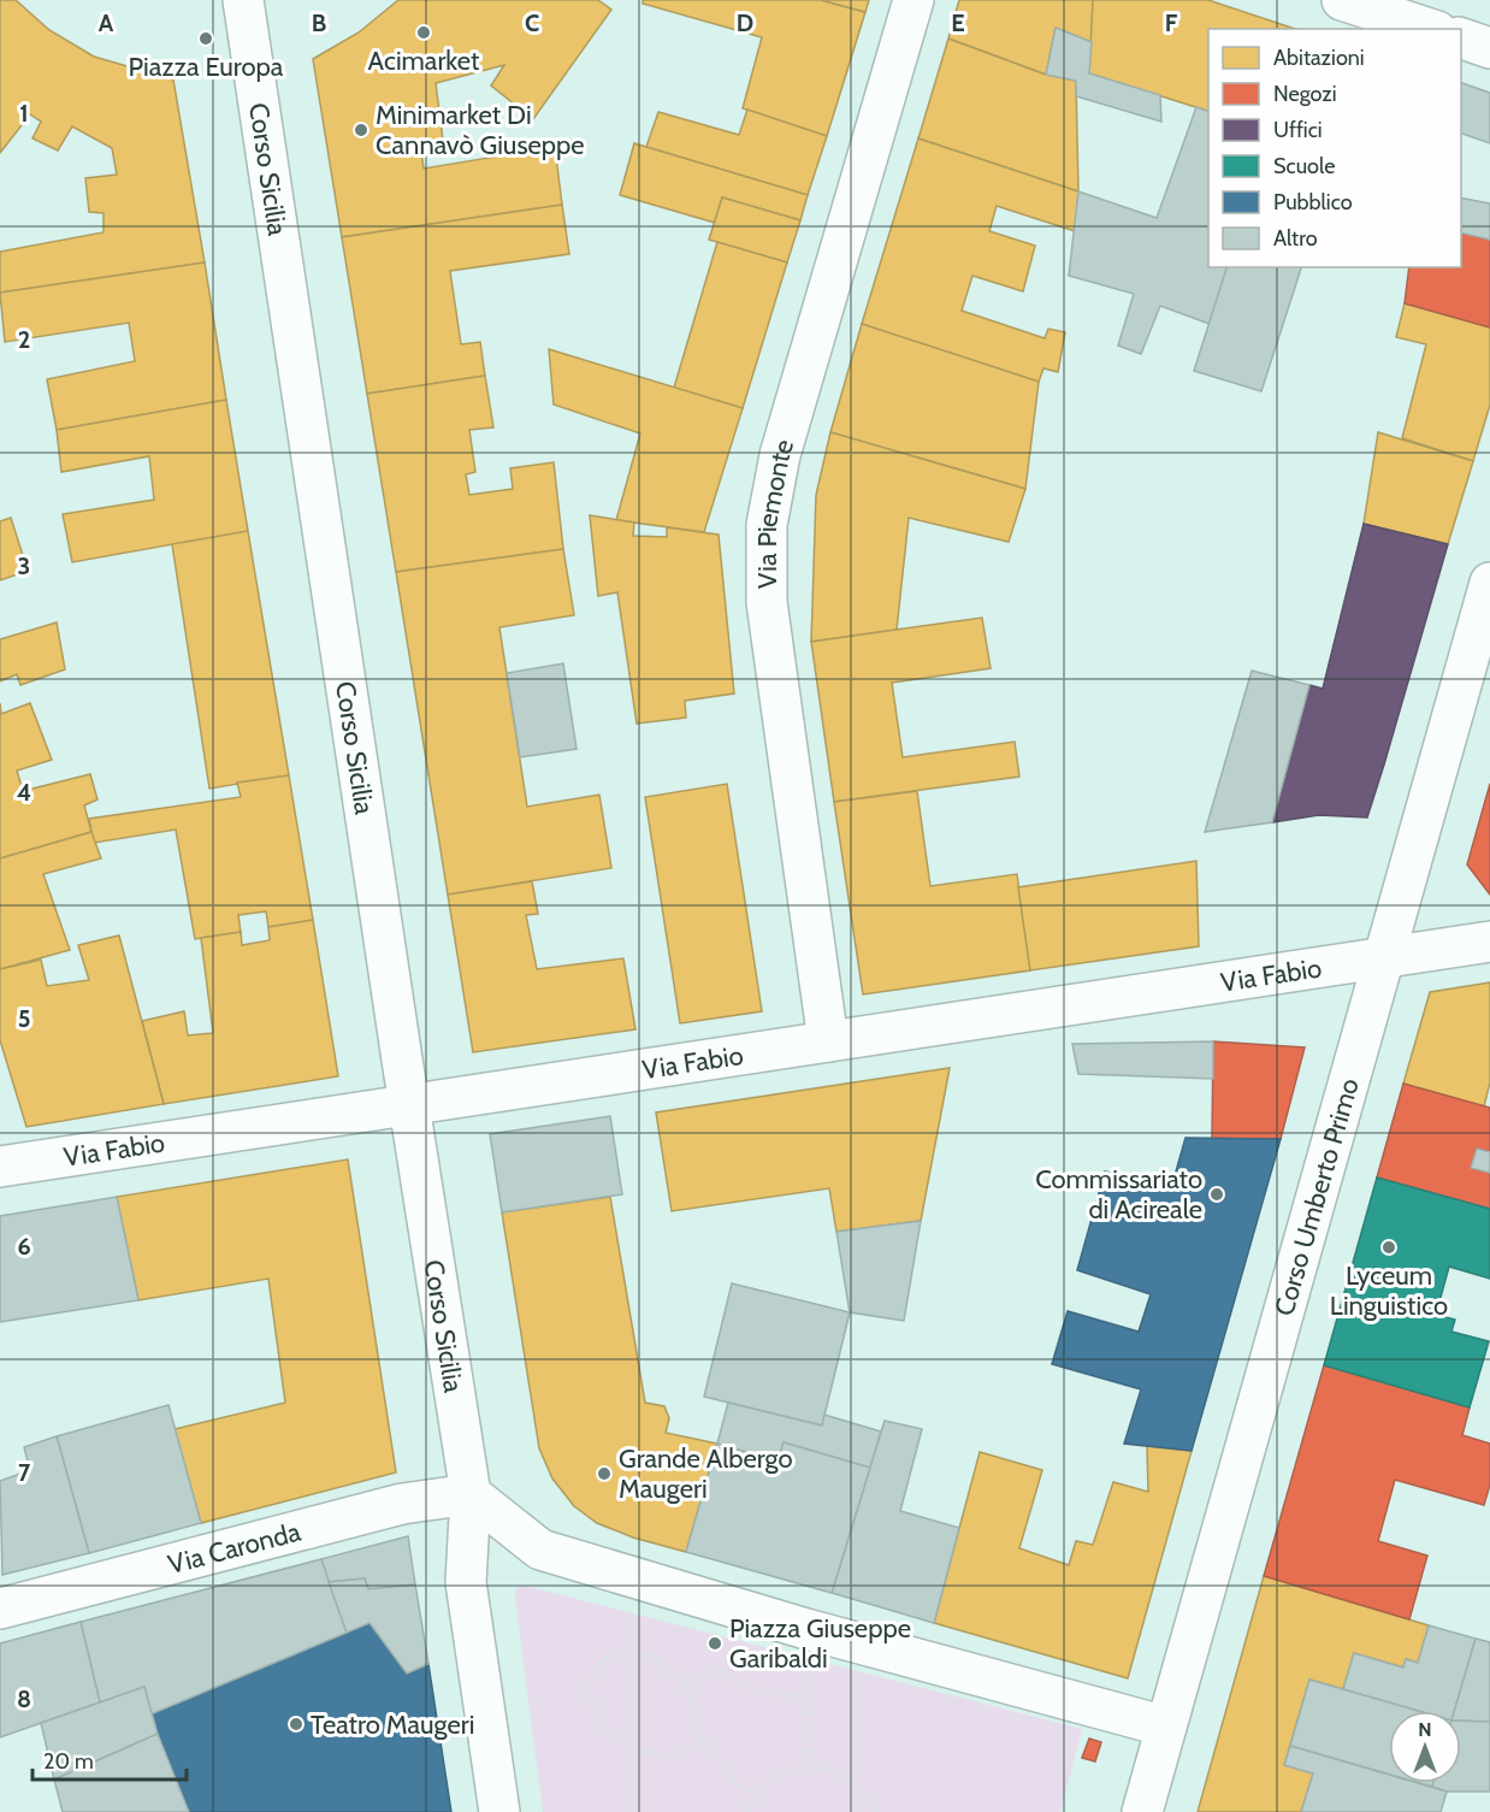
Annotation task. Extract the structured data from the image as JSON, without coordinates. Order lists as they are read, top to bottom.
{
  "streets": {
    "street": [
      "Corso Sicilia",
      "Via Piemonte",
      "Via Fabio",
      "Corso Umberto Primo",
      "Via Caronda"
    ]
  },
  "crossings": [
    ["Corso Sicilia", "Via Fabio"],
    ["Corso Sicilia", "Via Caronda"],
    ["Via Piemonte", "Via Fabio"],
    ["Via Fabio", "Corso Umberto Primo"]
  ],
  "places": [
    "Acimarket",
    "Piazza Europa",
    "Minimarket Di Cannavò Giuseppe",
    "Commissariato di Acireale",
    "Lyceum Linguistico",
    "Grande Albergo Maugeri",
    "Piazza Giuseppe Garibaldi",
    "Teatro Maugeri"
  ],
  "legend": [
    "Abitazioni",
    "Negozi",
    "Uffici",
    "Scuole",
    "Pubblico",
    "Altro"
  ],
  "scale_bar": "20 m",
  "north": "top",
  "grid": {
    "columns": [
      "A",
      "B",
      "C",
      "D",
      "E",
      "F"
    ],
    "rows": [
      "1",
      "2",
      "3",
      "4",
      "5",
      "6",
      "7",
      "8"
    ]
  }
}
